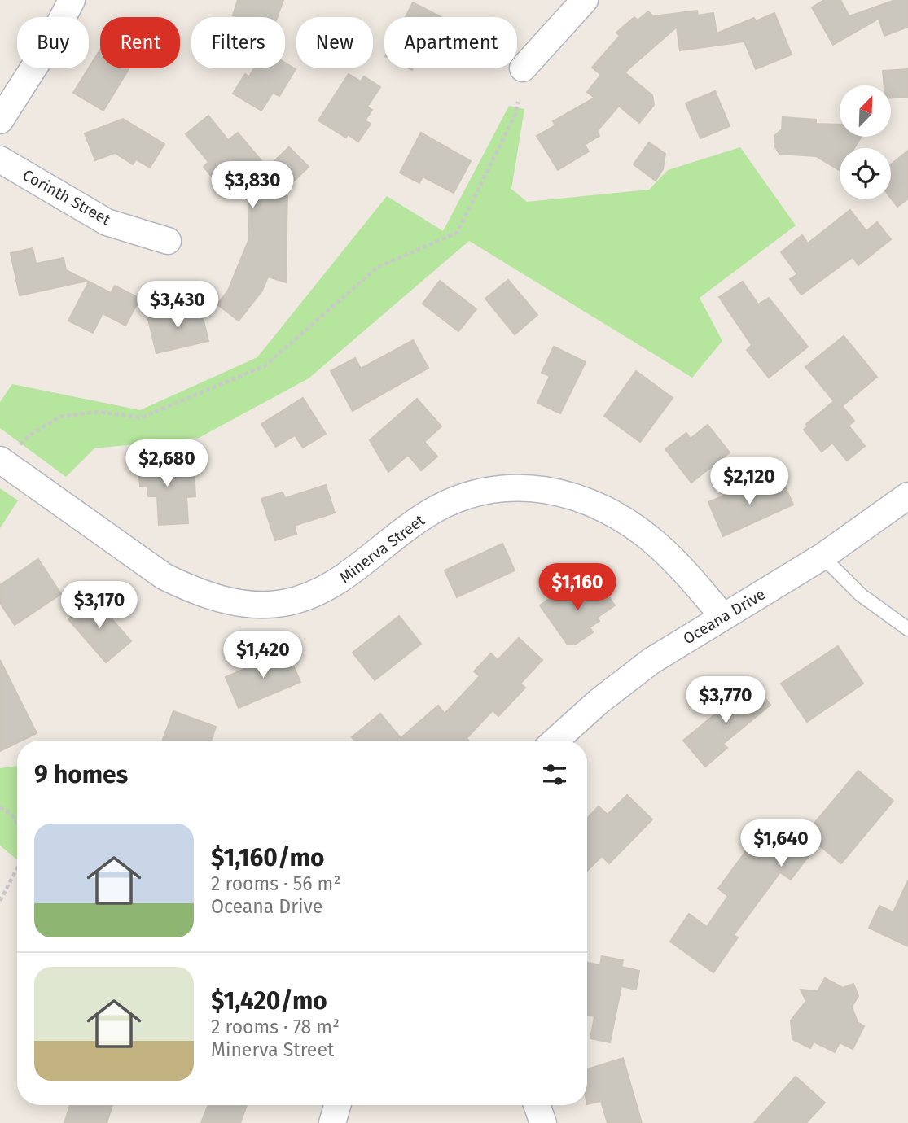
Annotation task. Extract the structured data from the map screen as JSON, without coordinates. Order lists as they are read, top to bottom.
{
  "streets": {
    "street": ["Corinth Street", "Minerva Street", "Oceana Drive"]
  },
  "crossings": [
    ["Minerva Street", "Oceana Drive"]
  ],
  "north": "top right",
  "page": {
    "chip": [
      "Buy",
      "Rent",
      "Filters",
      "New",
      "Apartment"
    ],
    "price": [
      "$3,830",
      "$3,430",
      "$2,680",
      "$2,120",
      "$1,160",
      "$3,170",
      "$1,420",
      "$3,770",
      "$1,640"
    ],
    "heading": "9 homes",
    "list": [
      {
        "name": "$1,160/mo",
        "note": "2 rooms · 56 m² · Oceana Drive"
      },
      {
        "name": "$1,420/mo",
        "note": "2 rooms · 78 m² · Minerva Street"
      }
    ]
  }
}
